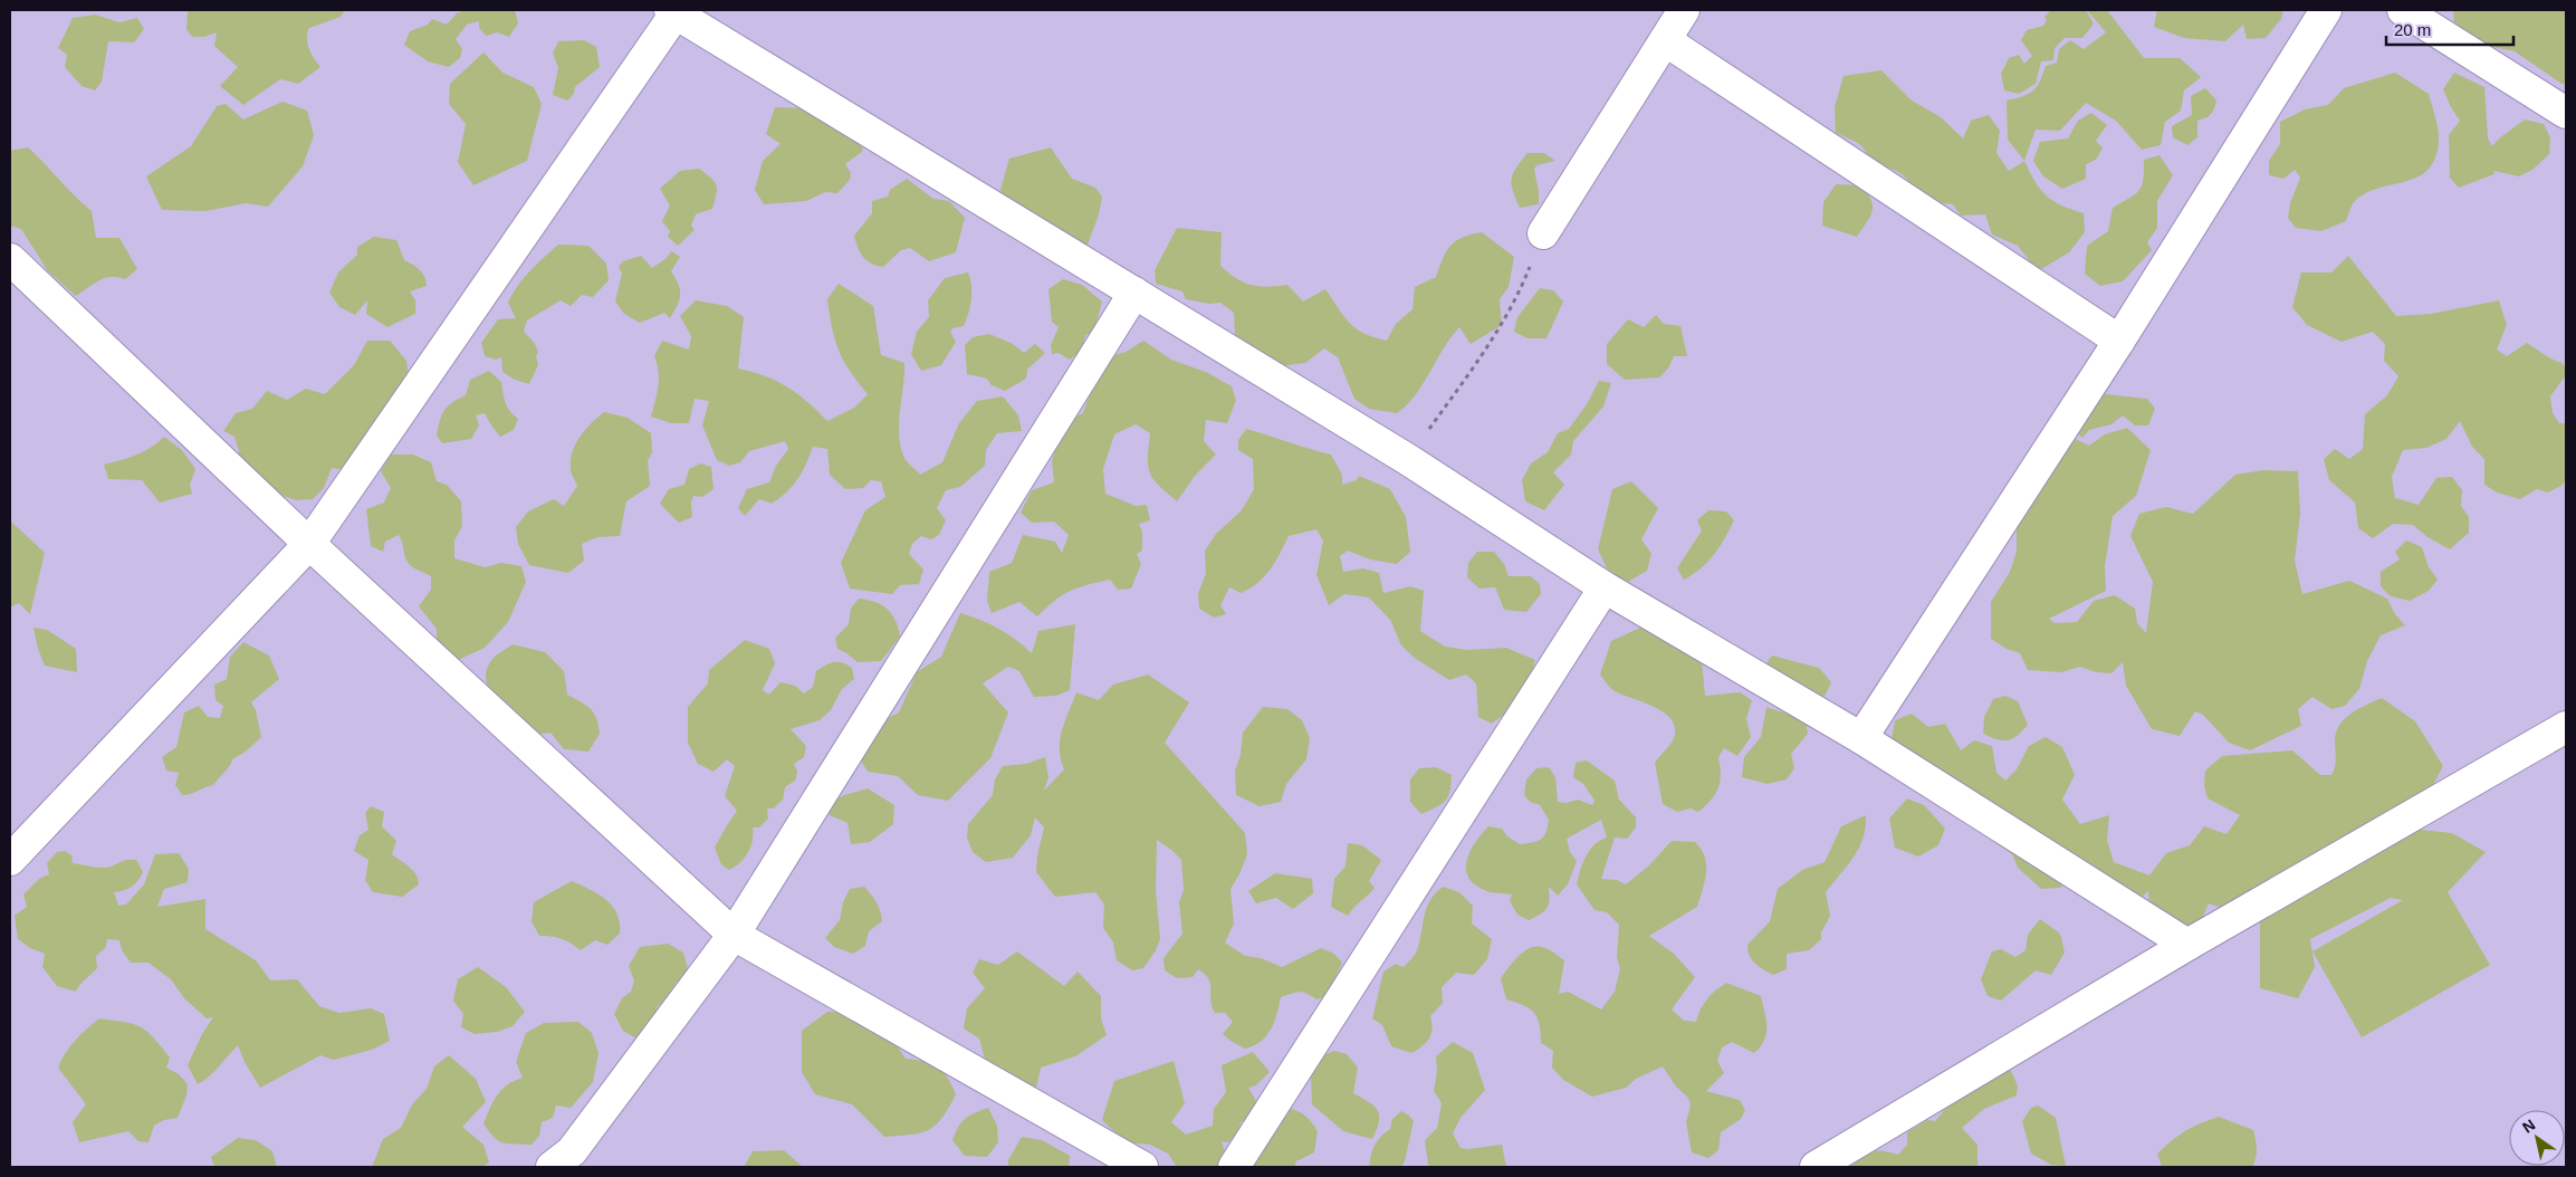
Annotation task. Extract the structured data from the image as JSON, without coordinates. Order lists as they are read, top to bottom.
{
  "scale_bar": "20 m",
  "north": "top left"
}
